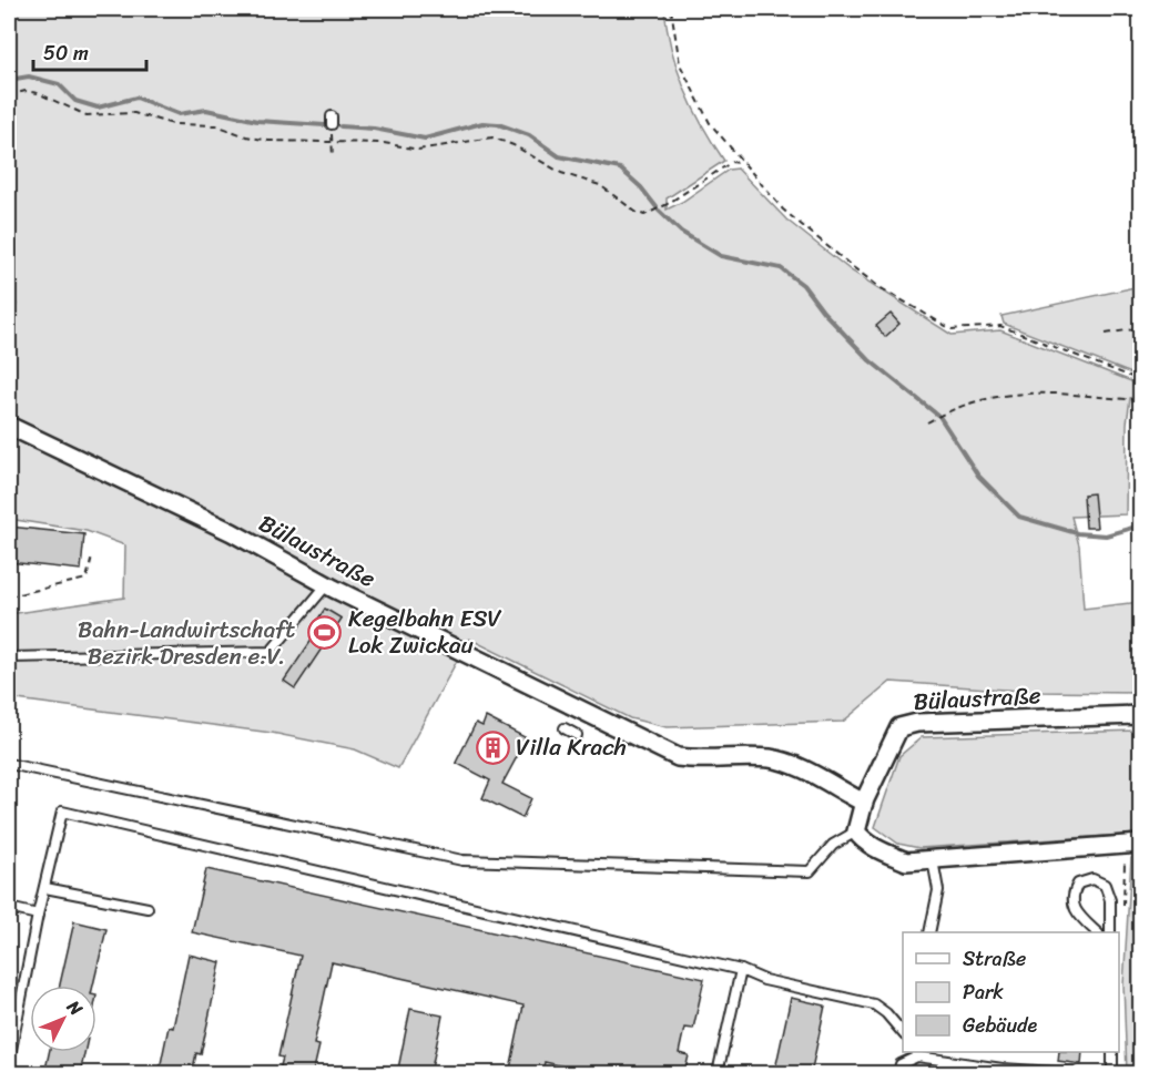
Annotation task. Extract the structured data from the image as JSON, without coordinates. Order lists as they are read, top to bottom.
{
  "streets": {
    "street": ["Bülaustraße"]
  },
  "parks": ["Bahn-Landwirtschaft Bezirk Dresden e.V."],
  "places": {
    "sports": ["Kegelbahn ESV Lok Zwickau"],
    "building": ["Villa Krach"]
  },
  "legend": ["Straße", "Park", "Gebäude"],
  "scale_bar": "50 m",
  "north": "top right"
}
